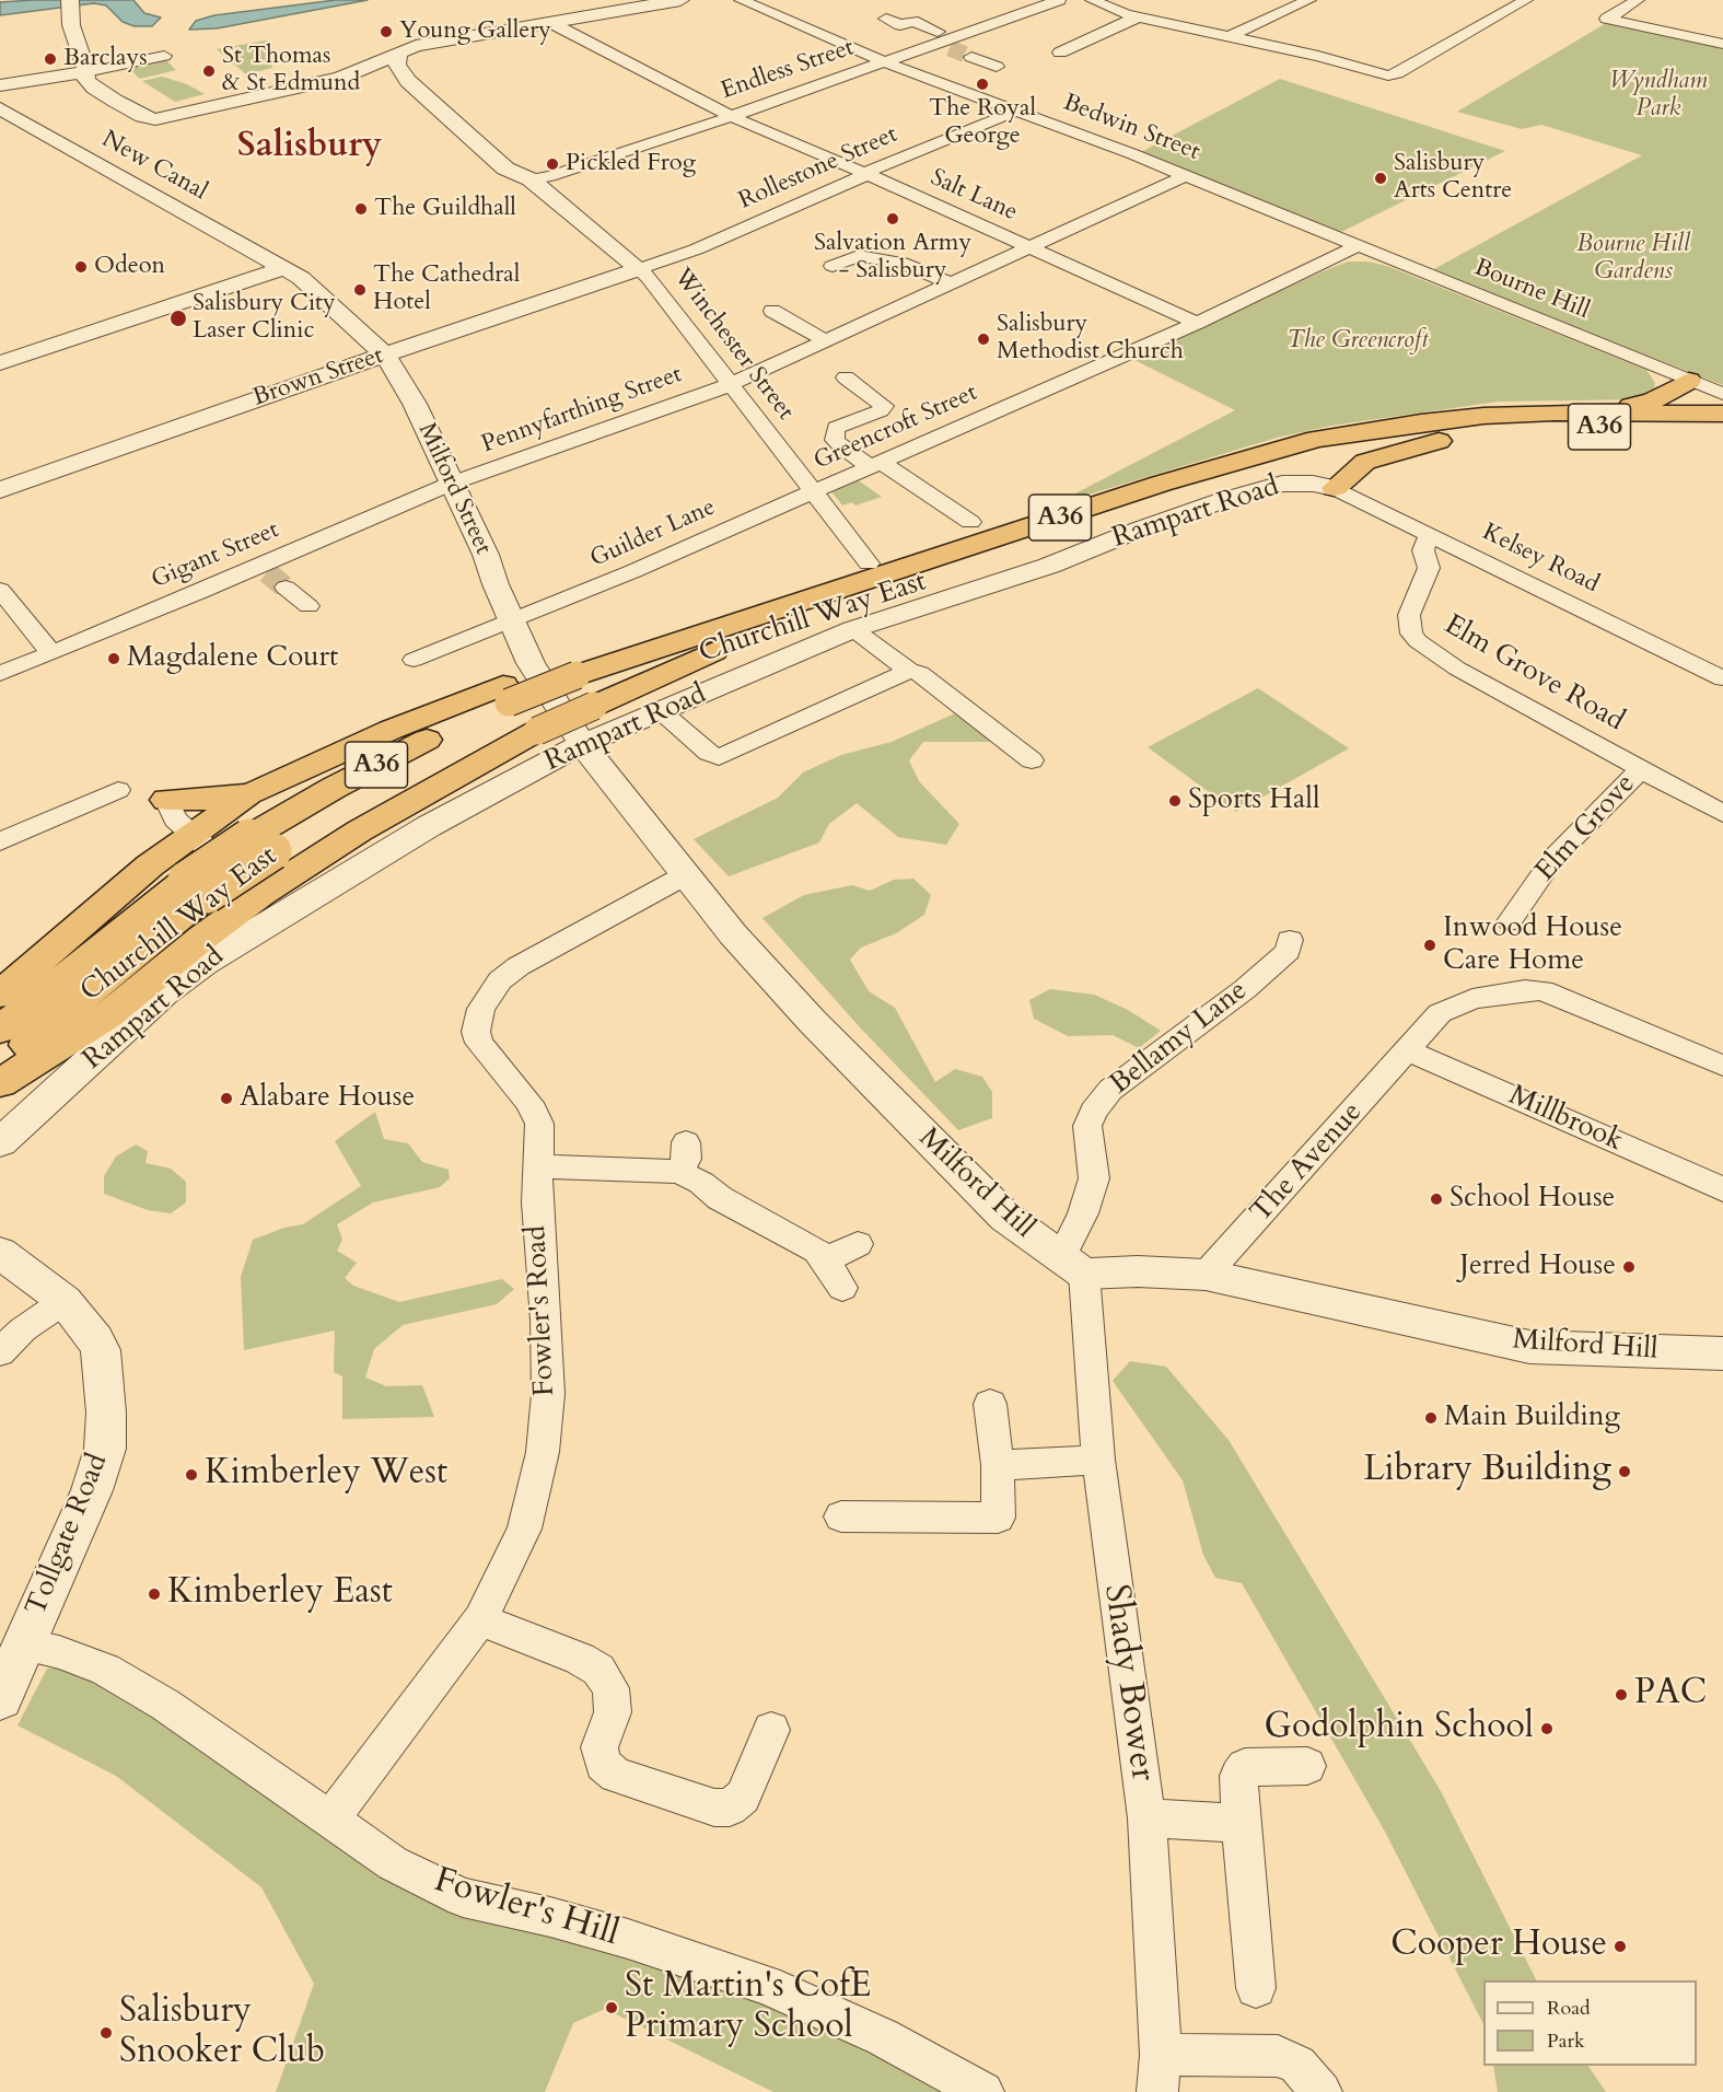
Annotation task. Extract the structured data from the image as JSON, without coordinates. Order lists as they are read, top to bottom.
{
  "streets": {
    "highway": ["A36", "Churchill Way East"],
    "street": [
      "Endless Street",
      "Bedwin Street",
      "New Canal",
      "Rollestone Street",
      "Salt Lane",
      "Bourne Hill",
      "Winchester Street",
      "Brown Street",
      "Pennyfarthing Street",
      "Greencroft Street",
      "Milford Street",
      "Rampart Road",
      "Guilder Lane",
      "Gigant Street",
      "Kelsey Road",
      "Elm Grove Road",
      "Elm Grove",
      "Bellamy Lane",
      "Millbrook",
      "The Avenue",
      "Milford Hill",
      "Fowler's Road",
      "Tollgate Road",
      "Shady Bower",
      "Fowler's Hill"
    ]
  },
  "crossings": [
    ["Endless Street", "Bedwin Street"],
    ["Endless Street", "Salt Lane"],
    ["Endless Street", "Winchester Street"],
    ["Bedwin Street", "Rollestone Street"],
    ["Bedwin Street", "Bourne Hill"],
    ["Bedwin Street", "Pennyfarthing Street"],
    ["Bedwin Street", "Greencroft Street"],
    ["New Canal", "Milford Street"],
    ["Rollestone Street", "Salt Lane"],
    ["Rollestone Street", "Winchester Street"],
    ["Rollestone Street", "Brown Street"],
    ["Salt Lane", "Pennyfarthing Street"],
    ["Salt Lane", "Greencroft Street"],
    ["Bourne Hill", "Greencroft Street"],
    ["Winchester Street", "Brown Street"],
    ["Winchester Street", "Pennyfarthing Street"],
    ["Winchester Street", "Greencroft Street"],
    ["Winchester Street", "Guilder Lane"],
    ["Brown Street", "Milford Street"],
    ["Pennyfarthing Street", "Milford Street"],
    ["Pennyfarthing Street", "Gigant Street"],
    ["Greencroft Street", "Guilder Lane"],
    ["Milford Street", "Rampart Road"],
    ["Milford Street", "Guilder Lane"],
    ["Milford Street", "Gigant Street"],
    ["Milford Street", "Milford Hill"],
    ["Rampart Road", "Kelsey Road"],
    ["Rampart Road", "Milford Hill"],
    ["Kelsey Road", "Elm Grove Road"],
    ["Elm Grove Road", "Elm Grove"],
    ["Bellamy Lane", "Milford Hill"],
    ["Bellamy Lane", "Shady Bower"],
    ["Millbrook", "The Avenue"],
    ["The Avenue", "Milford Hill"],
    ["Milford Hill", "Fowler's Road"],
    ["Milford Hill", "Shady Bower"],
    ["Fowler's Road", "Fowler's Hill"],
    ["Tollgate Road", "Fowler's Hill"]
  ],
  "districts": ["Salisbury"],
  "parks": ["Wyndham Park", "Bourne Hill Gardens", "The Greencroft"],
  "places": [
    "Young Gallery",
    "Barclays",
    "St Thomas & St Edmund",
    "The Royal George",
    "Pickled Frog",
    "Salisbury Arts Centre",
    "The Guildhall",
    "Salvation Army - Salisbury",
    "Odeon",
    "The Cathedral Hotel",
    "Salisbury City Laser Clinic",
    "Salisbury Methodist Church",
    "Magdalene Court",
    "Sports Hall",
    "Inwood House Care Home",
    "Alabare House",
    "School House",
    "Jerred House",
    "Main Building",
    "Library Building",
    "Kimberley West",
    "Kimberley East",
    "PAC",
    "Godolphin School",
    "Cooper House",
    "St Martin's CofE Primary School",
    "Salisbury Snooker Club"
  ],
  "legend": ["Road", "Park"]
}
